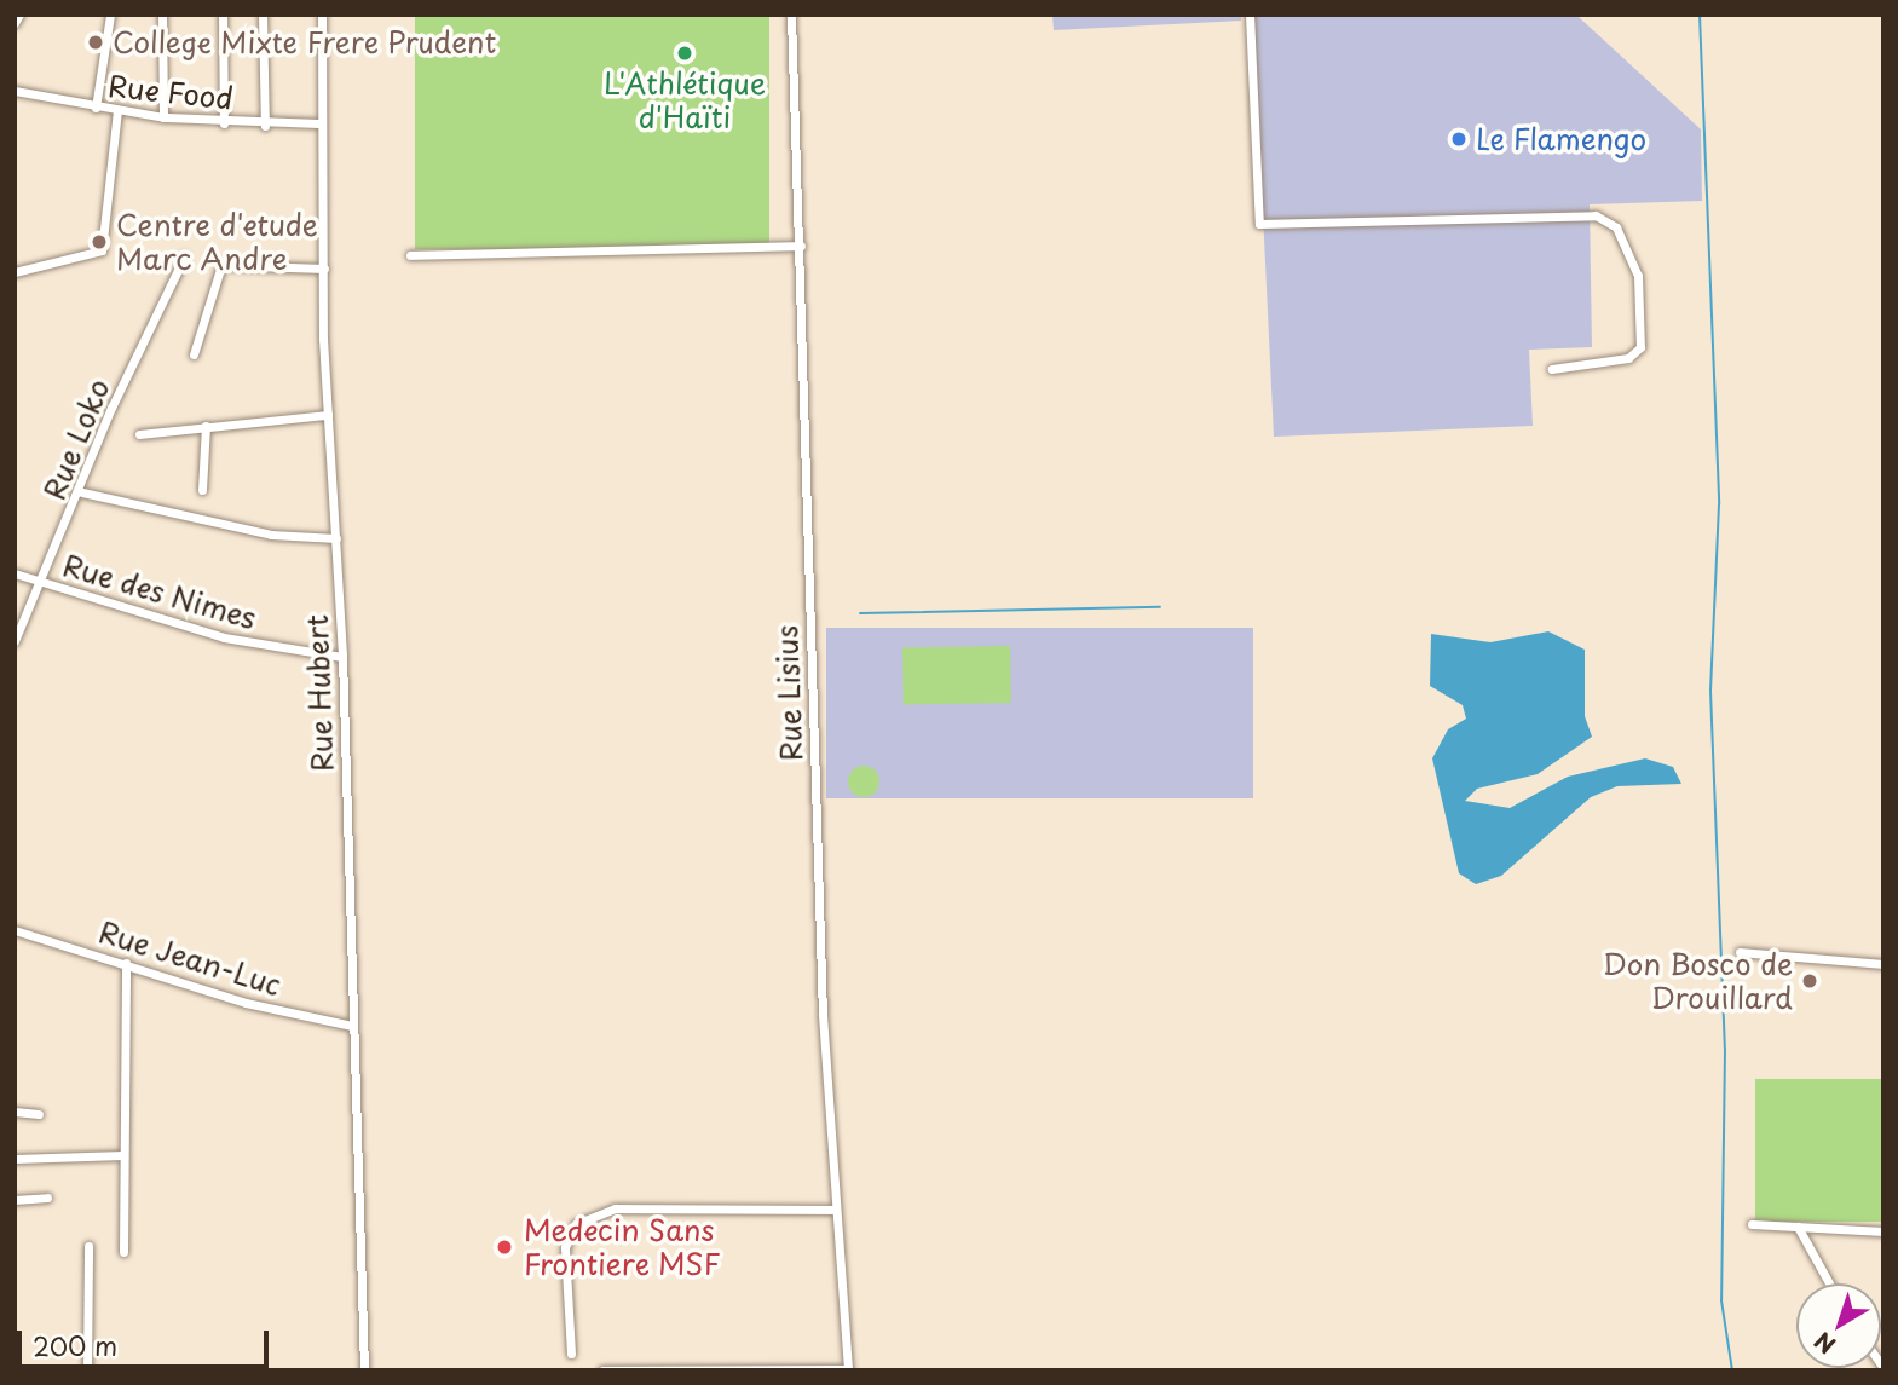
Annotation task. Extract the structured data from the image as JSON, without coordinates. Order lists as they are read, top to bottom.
{
  "streets": {
    "street": [
      "Rue Food",
      "Rue Loko",
      "Rue des Nimes",
      "Rue Hubert",
      "Rue Lisius",
      "Rue Jean-Luc"
    ]
  },
  "crossings": [
    ["Rue Food", "Rue Hubert"],
    ["Rue Loko", "Rue des Nimes"],
    ["Rue des Nimes", "Rue Hubert"],
    ["Rue Hubert", "Rue Jean-Luc"]
  ],
  "places": [
    "College Mixte Frere Prudent",
    "L'Athlétique d'Haïti",
    "Le Flamengo",
    "Centre d'etude Marc Andre",
    "Don Bosco de Drouillard",
    "Medecin Sans Frontiere MSF"
  ],
  "scale_bar": "200 m",
  "north": "bottom left"
}
